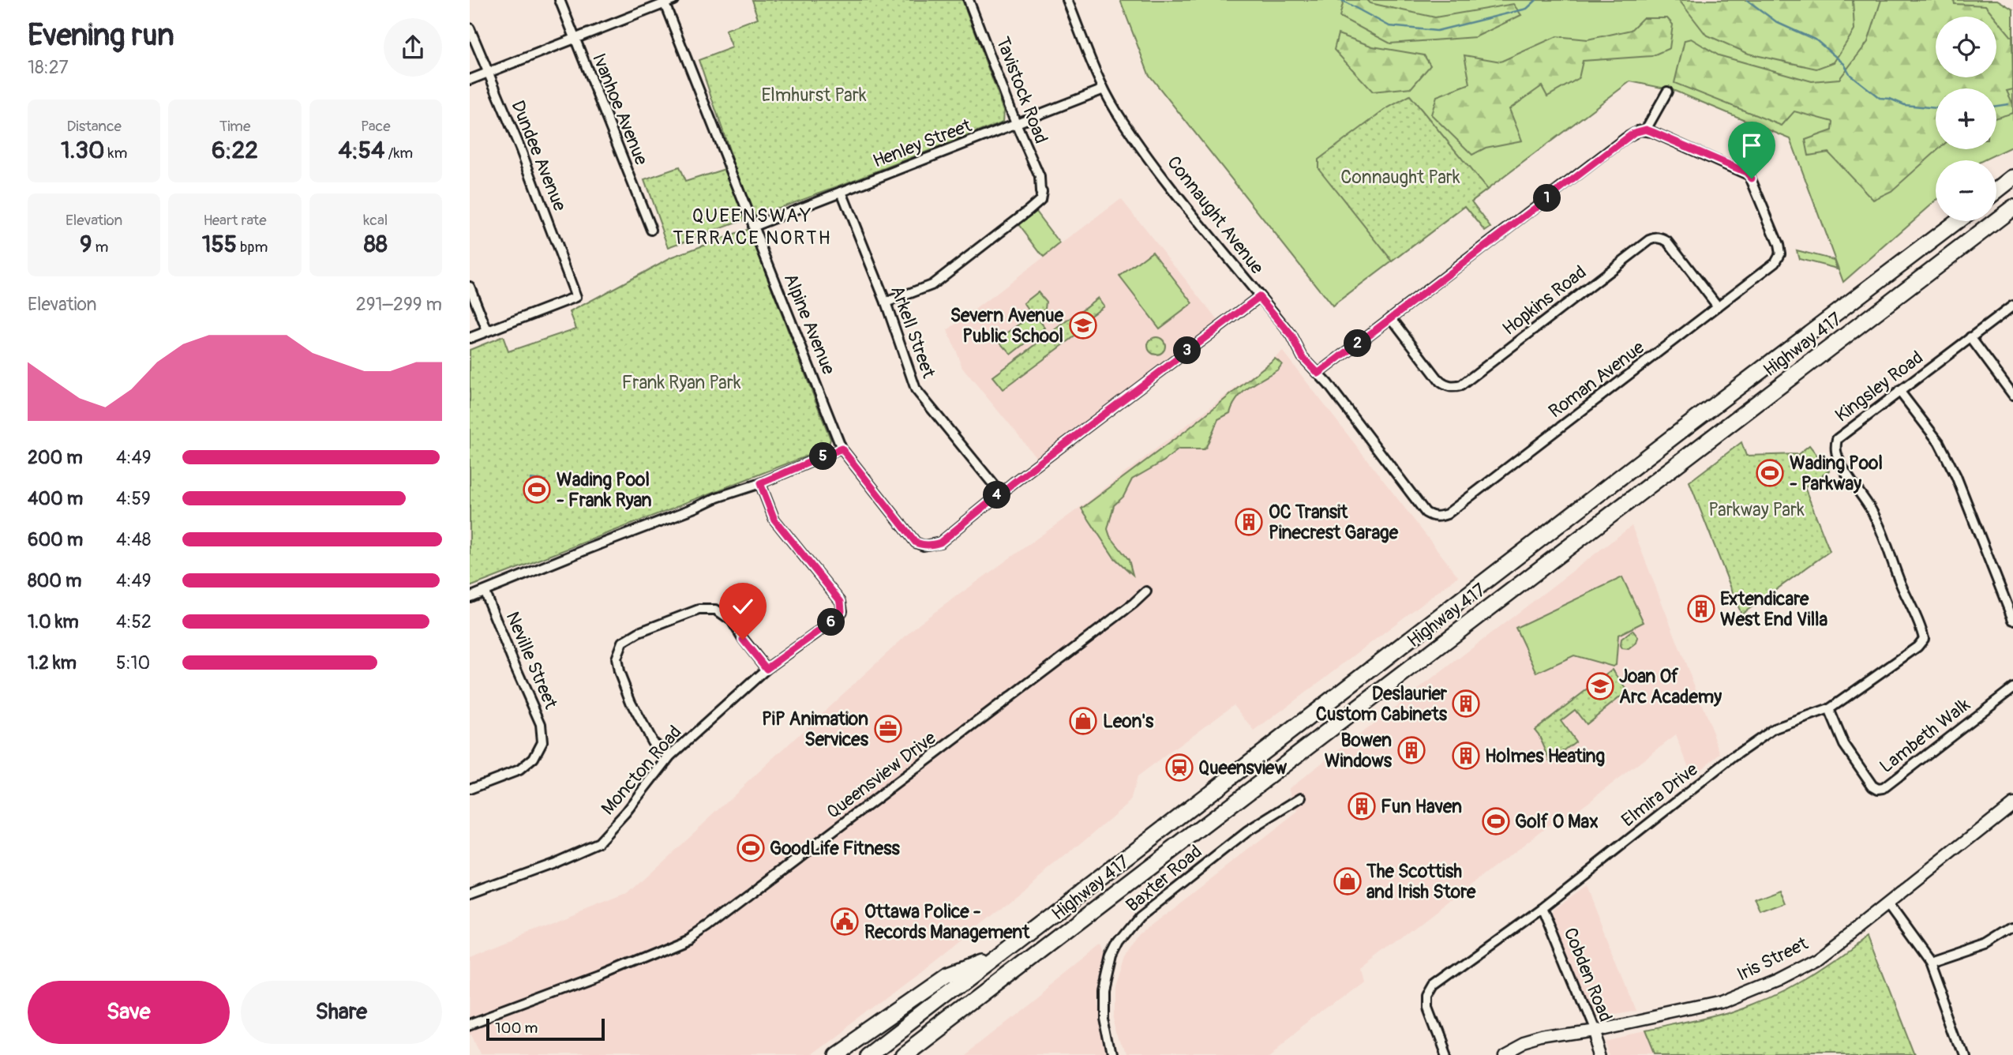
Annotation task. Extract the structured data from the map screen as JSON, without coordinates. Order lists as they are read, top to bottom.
{
  "streets": {
    "highway": ["Highway 417"],
    "street": [
      "Tavistock Road",
      "Ivanhoe Avenue",
      "Henley Street",
      "Dundee Avenue",
      "Connaught Avenue",
      "Hopkins Road",
      "Alpine Avenue",
      "Arkell Street",
      "Roman Avenue",
      "Kingsley Road",
      "Neville Street",
      "Lambeth Walk",
      "Moncton Road",
      "Queensview Drive",
      "Elmira Drive",
      "Baxter Road",
      "Iris Street",
      "Cobden Road"
    ]
  },
  "crossings": [
    ["Tavistock Road", "Henley Street"],
    ["Tavistock Road", "Arkell Street"],
    ["Henley Street", "Connaught Avenue"],
    ["Henley Street", "Alpine Avenue"],
    ["Henley Street", "Arkell Street"],
    ["Connaught Avenue", "Roman Avenue"],
    ["Hopkins Road", "Roman Avenue"],
    ["Alpine Avenue", "Arkell Street"],
    ["Kingsley Road", "Elmira Drive"],
    ["Lambeth Walk", "Elmira Drive"],
    ["Elmira Drive", "Cobden Road"],
    ["Iris Street", "Cobden Road"]
  ],
  "districts": ["QUEENSWAY TERRACE NORTH"],
  "parks": [
    "Elmhurst Park",
    "Connaught Park",
    "Frank Ryan Park",
    "Parkway Park"
  ],
  "places": {
    "school or university": ["Severn Avenue Public School", "Joan Of Arc Academy"],
    "sports": [
      "Wading Pool - Parkway",
      "Wading Pool - Frank Ryan",
      "Golf O Max",
      "GoodLife Fitness"
    ],
    "building": [
      "OC Transit Pinecrest Garage",
      "Extendicare West End Villa",
      "Deslaurier Custom Cabinets",
      "Bowen Windows",
      "Holmes Heating",
      "Fun Haven"
    ],
    "shop": ["Leon's", "The Scottish and Irish Store"],
    "office": ["PiP Animation Services"],
    "station": ["Queensview"],
    "public building": ["Ottawa Police - Records Management"]
  },
  "scale_bar": "100 m",
  "page": {
    "heading": ["Evening run", "18:27"],
    "map_buttons": ["+", "−"],
    "stats": [
      ["Distance", "1.30 km"],
      ["Time", "6:22"],
      ["Pace", "4:54 /km"],
      ["Elevation", "9 m"],
      ["Heart rate", "155 bpm"],
      ["kcal", "88"]
    ],
    "pins": [
      "1",
      "2",
      "3",
      "5",
      "4",
      "6"
    ],
    "chart": ["Elevation", "291–299 m"],
    "list": [
      {
        "name": "200 m",
        "note": "4:49"
      },
      {
        "name": "400 m",
        "note": "4:59"
      },
      {
        "name": "600 m",
        "note": "4:48"
      },
      {
        "name": "800 m",
        "note": "4:49"
      },
      {
        "name": "1.0 km",
        "note": "4:52"
      },
      {
        "name": "1.2 km",
        "note": "5:10"
      }
    ],
    "buttons": ["Save", "Share"],
    "scale": "100 m"
  }
}
